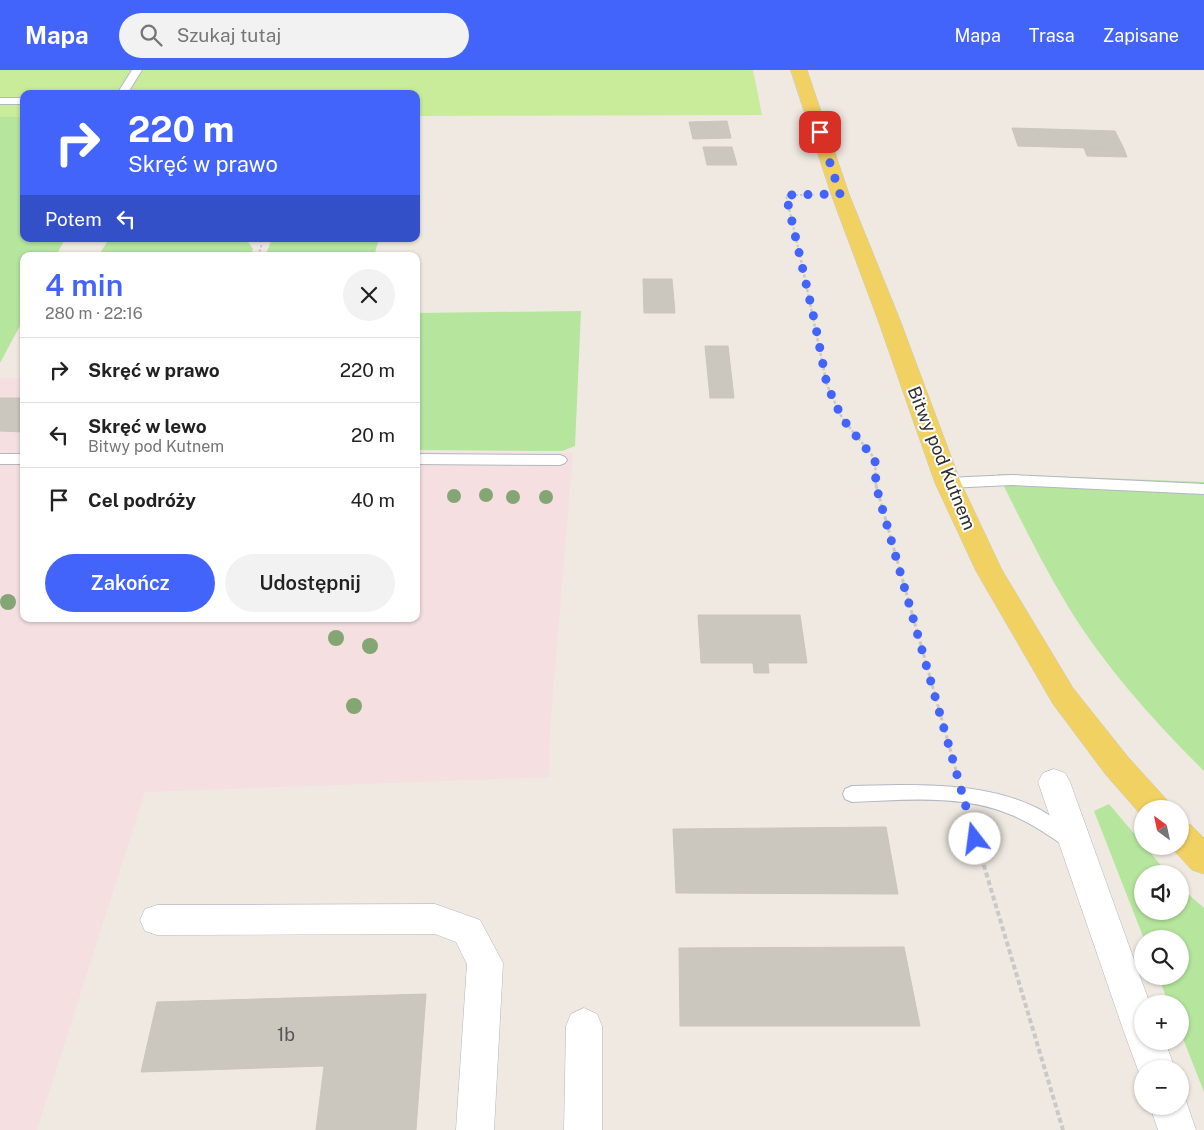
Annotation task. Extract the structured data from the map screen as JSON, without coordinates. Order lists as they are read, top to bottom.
{
  "streets": {
    "main road": ["Bitwy pod Kutnem"]
  },
  "house_numbers": ["1b"],
  "north": "top left",
  "page": {
    "header": "Mapa",
    "search": "Szukaj tutaj",
    "nav": ["Mapa", "Trasa", "Zapisane"],
    "turn": ["220 m", "Skręć w prawo"],
    "then": "Potem",
    "heading": ["4 min", "280 m · 22:16"],
    "list": [
      {
        "name": "Skręć w prawo",
        "value": "220 m"
      },
      {
        "name": "Skręć w lewo",
        "note": "Bitwy pod Kutnem",
        "value": "20 m"
      },
      {
        "name": "Cel podróży",
        "value": "40 m"
      }
    ],
    "buttons": ["Zakończ", "Udostępnij"],
    "map_buttons": ["+", "−"]
  }
}
